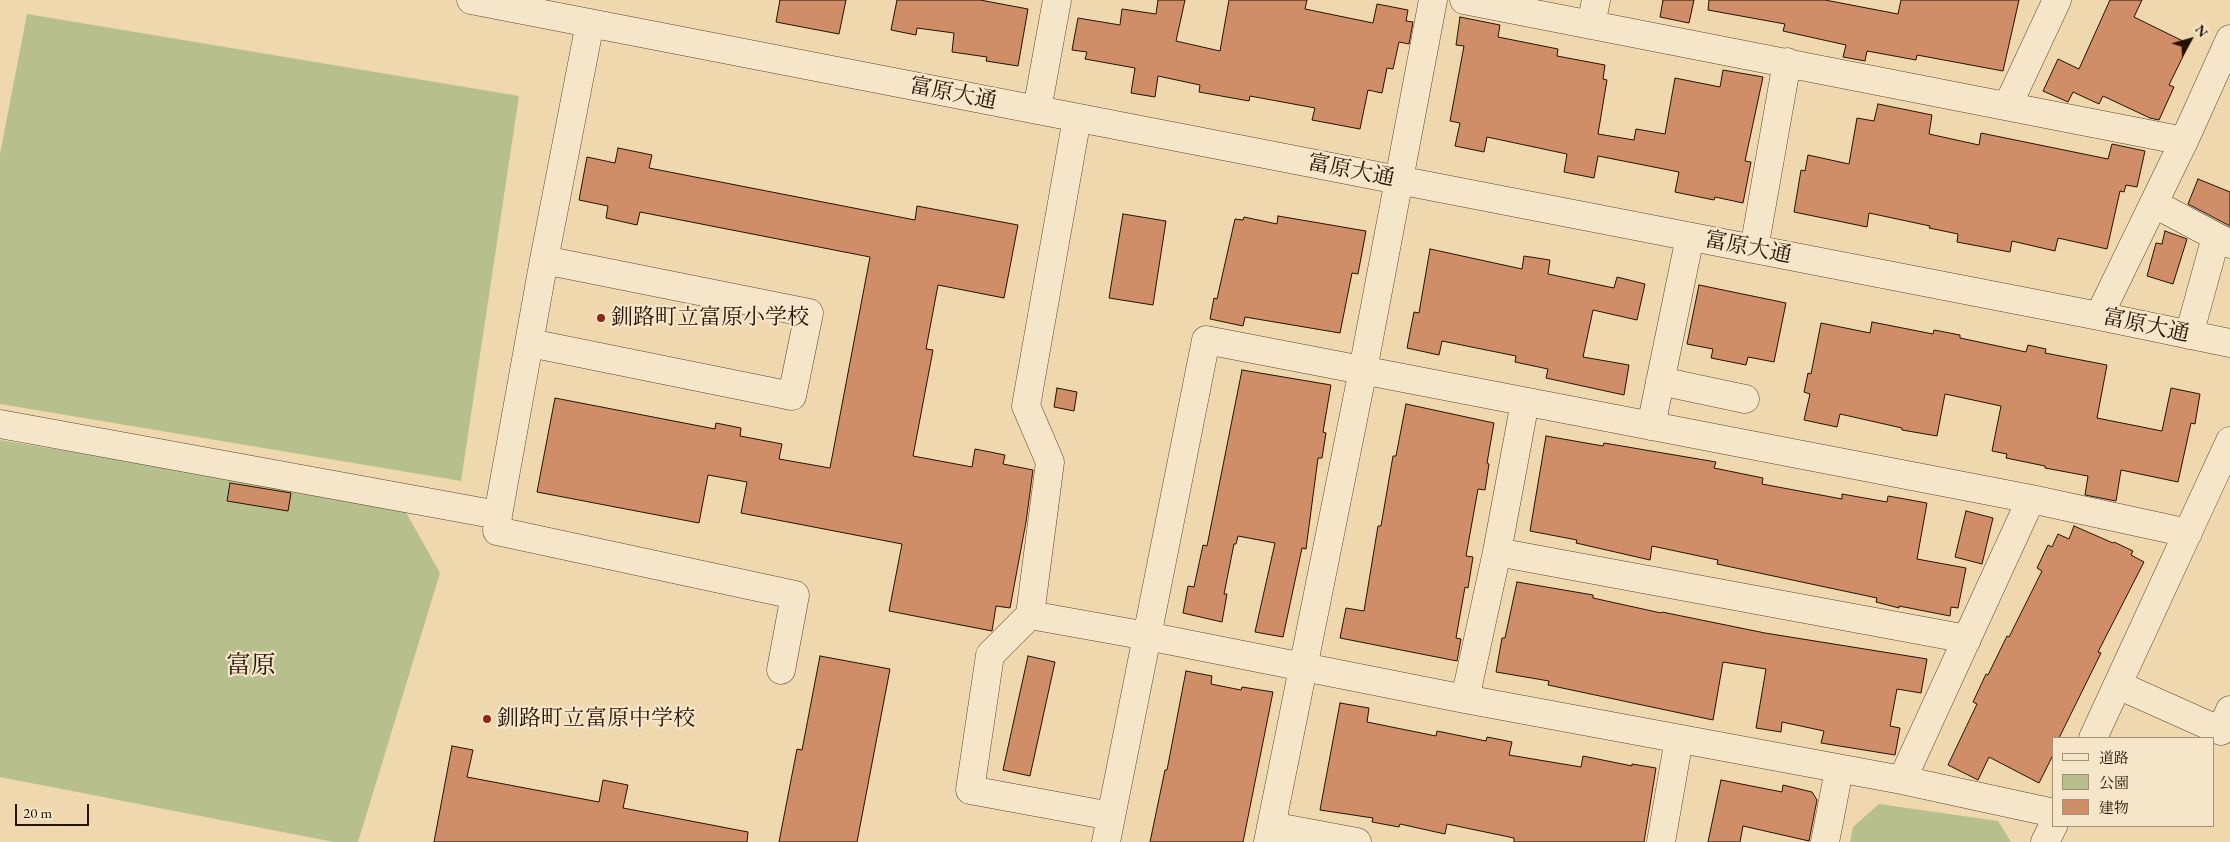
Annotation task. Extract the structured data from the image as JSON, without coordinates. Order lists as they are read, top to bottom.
{
  "streets": {
    "street": ["富原大通"]
  },
  "districts": ["富原"],
  "places": ["釧路町立富原小学校", "釧路町立富原中学校"],
  "legend": ["道路", "公園", "建物"],
  "scale_bar": "20 m",
  "north": "top right"
}
